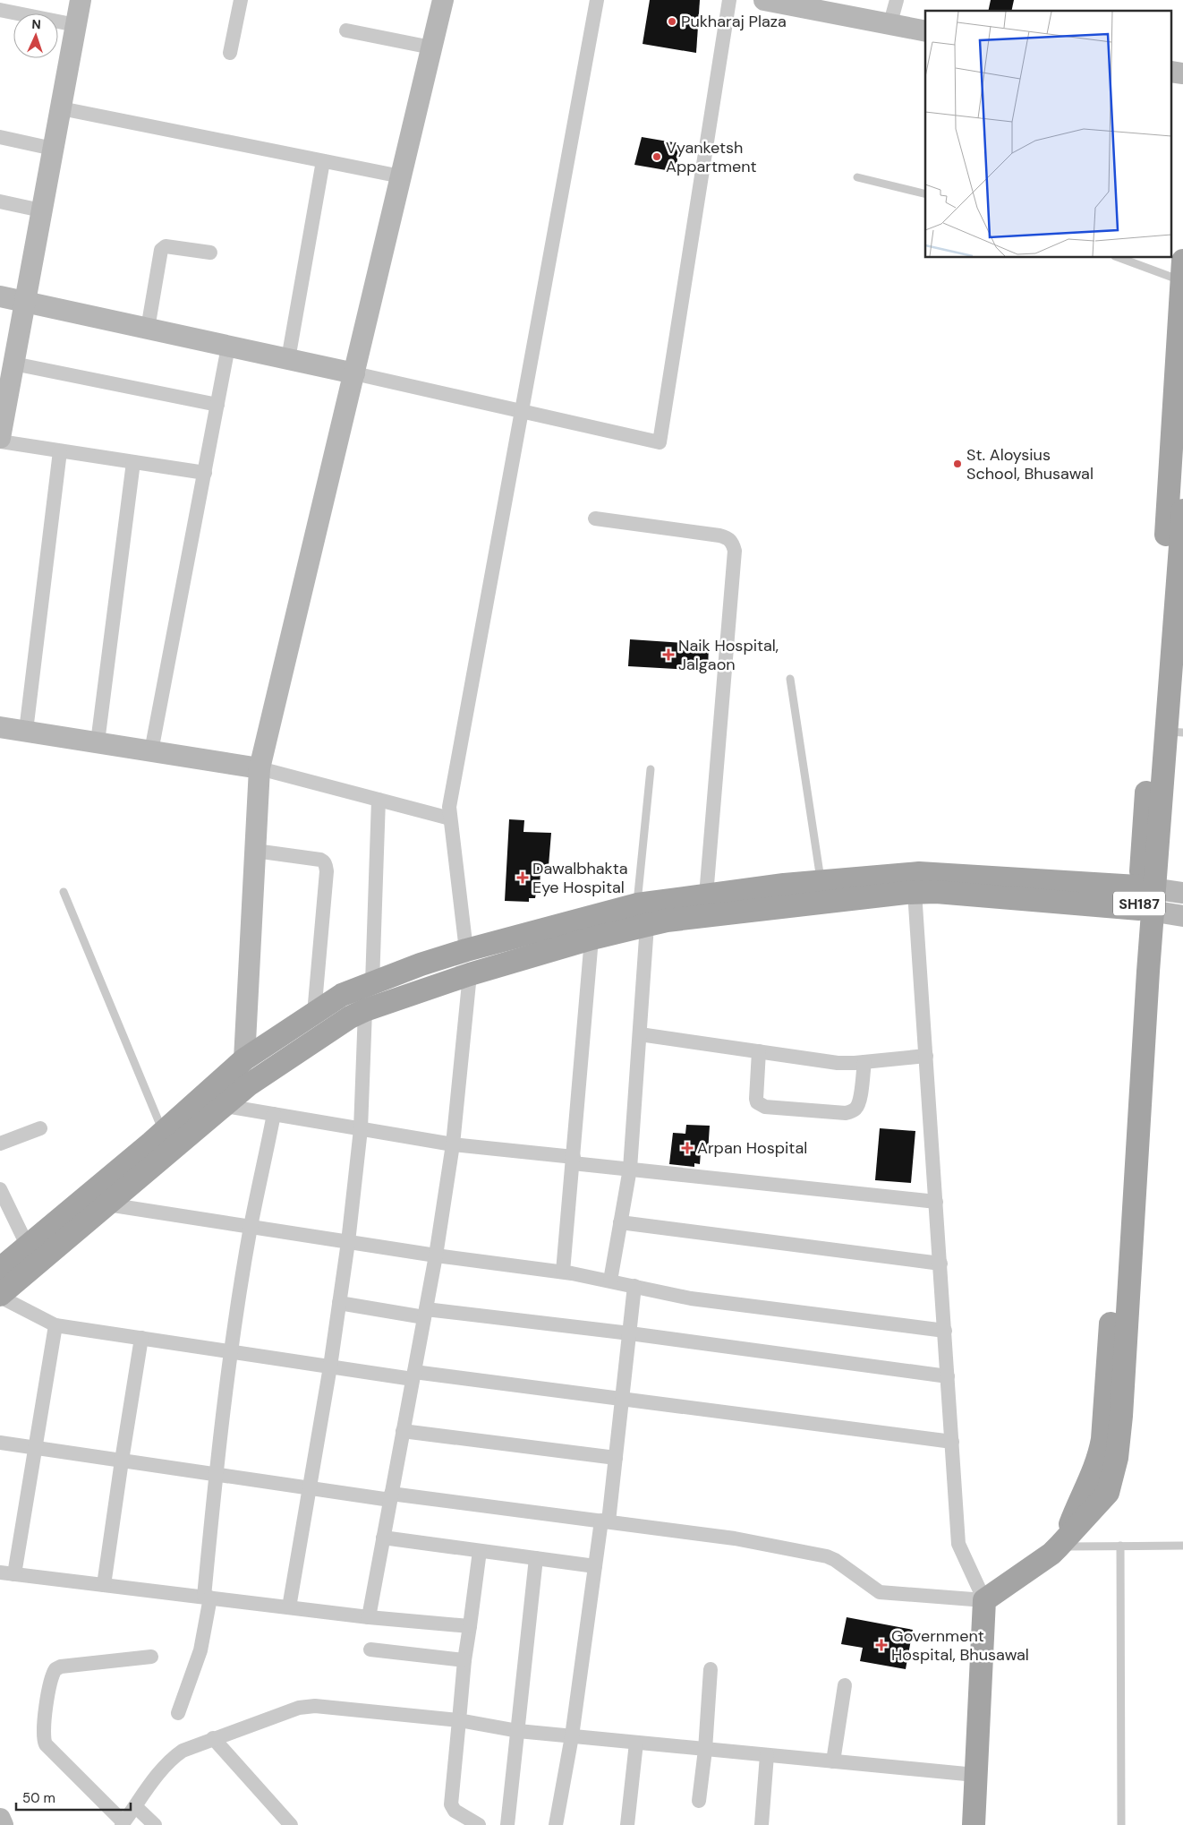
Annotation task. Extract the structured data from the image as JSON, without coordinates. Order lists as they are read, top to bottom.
{
  "streets": {
    "main road": ["SH187"]
  },
  "places": {
    "other": ["Pukharaj Plaza", "Vyanketsh Appartment", "St. Aloysius School, Bhusawal"],
    "health": [
      "Naik Hospital, Jalgaon",
      "Dawalbhakta Eye Hospital",
      "Arpan Hospital",
      "Government Hospital, Bhusawal"
    ]
  },
  "scale_bar": "50 m",
  "north": "top"
}
